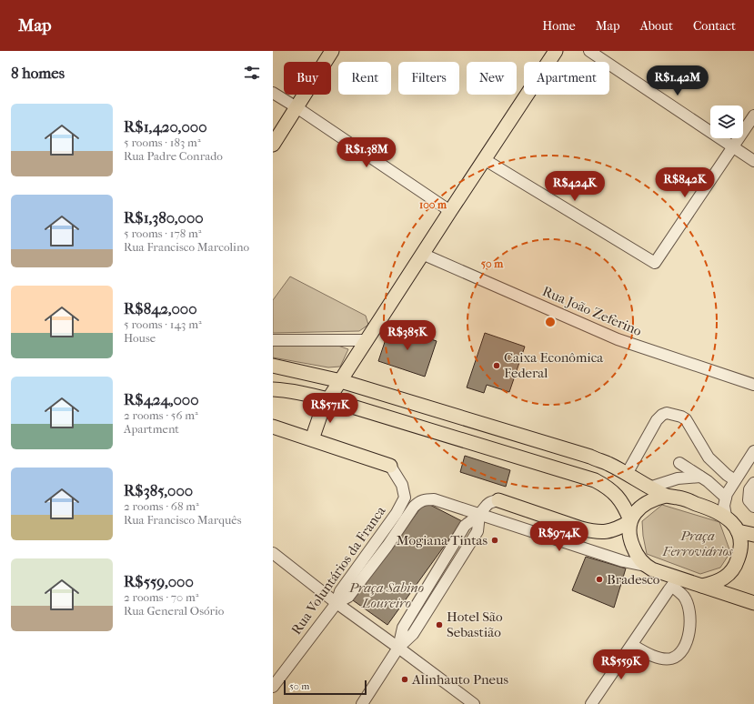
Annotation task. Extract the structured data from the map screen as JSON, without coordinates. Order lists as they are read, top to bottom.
{
  "streets": {
    "street": ["Rua João Zeferino", "Rua Voluntários da Franca"]
  },
  "parks": ["Praça Ferroviários", "Praça Sabino Loureiro"],
  "places": [
    "Caixa Econômica Federal",
    "Mogiana Tintas",
    "Bradesco",
    "Hotel São Sebastião",
    "Alinhauto Pneus"
  ],
  "scale_bar": "50 m",
  "page": {
    "header": "Map",
    "nav": [
      "Home",
      "Map",
      "About",
      "Contact"
    ],
    "heading": "8 homes",
    "chip": [
      "Buy",
      "Rent",
      "Filters",
      "New",
      "Apartment"
    ],
    "price": [
      "R$1.42M",
      "R$1.38M",
      "R$842K",
      "R$424K",
      "R$385K",
      "R$571K",
      "R$974K",
      "R$559K"
    ],
    "list": [
      {
        "name": "R$1,420,000",
        "note": "5 rooms · 183 m² · Rua Padre Conrado"
      },
      {
        "name": "R$1,380,000",
        "note": "5 rooms · 178 m² · Rua Francisco Marcolino"
      },
      {
        "name": "R$842,000",
        "note": "5 rooms · 143 m² · House"
      },
      {
        "name": "R$424,000",
        "note": "2 rooms · 56 m² · Apartment"
      },
      {
        "name": "R$385,000",
        "note": "2 rooms · 68 m² · Rua Francisco Marquês"
      },
      {
        "name": "R$559,000",
        "note": "2 rooms · 70 m² · Rua General Osório"
      }
    ],
    "scale": "50 m"
  },
  "rings": ["100 m", "50 m"]
}
